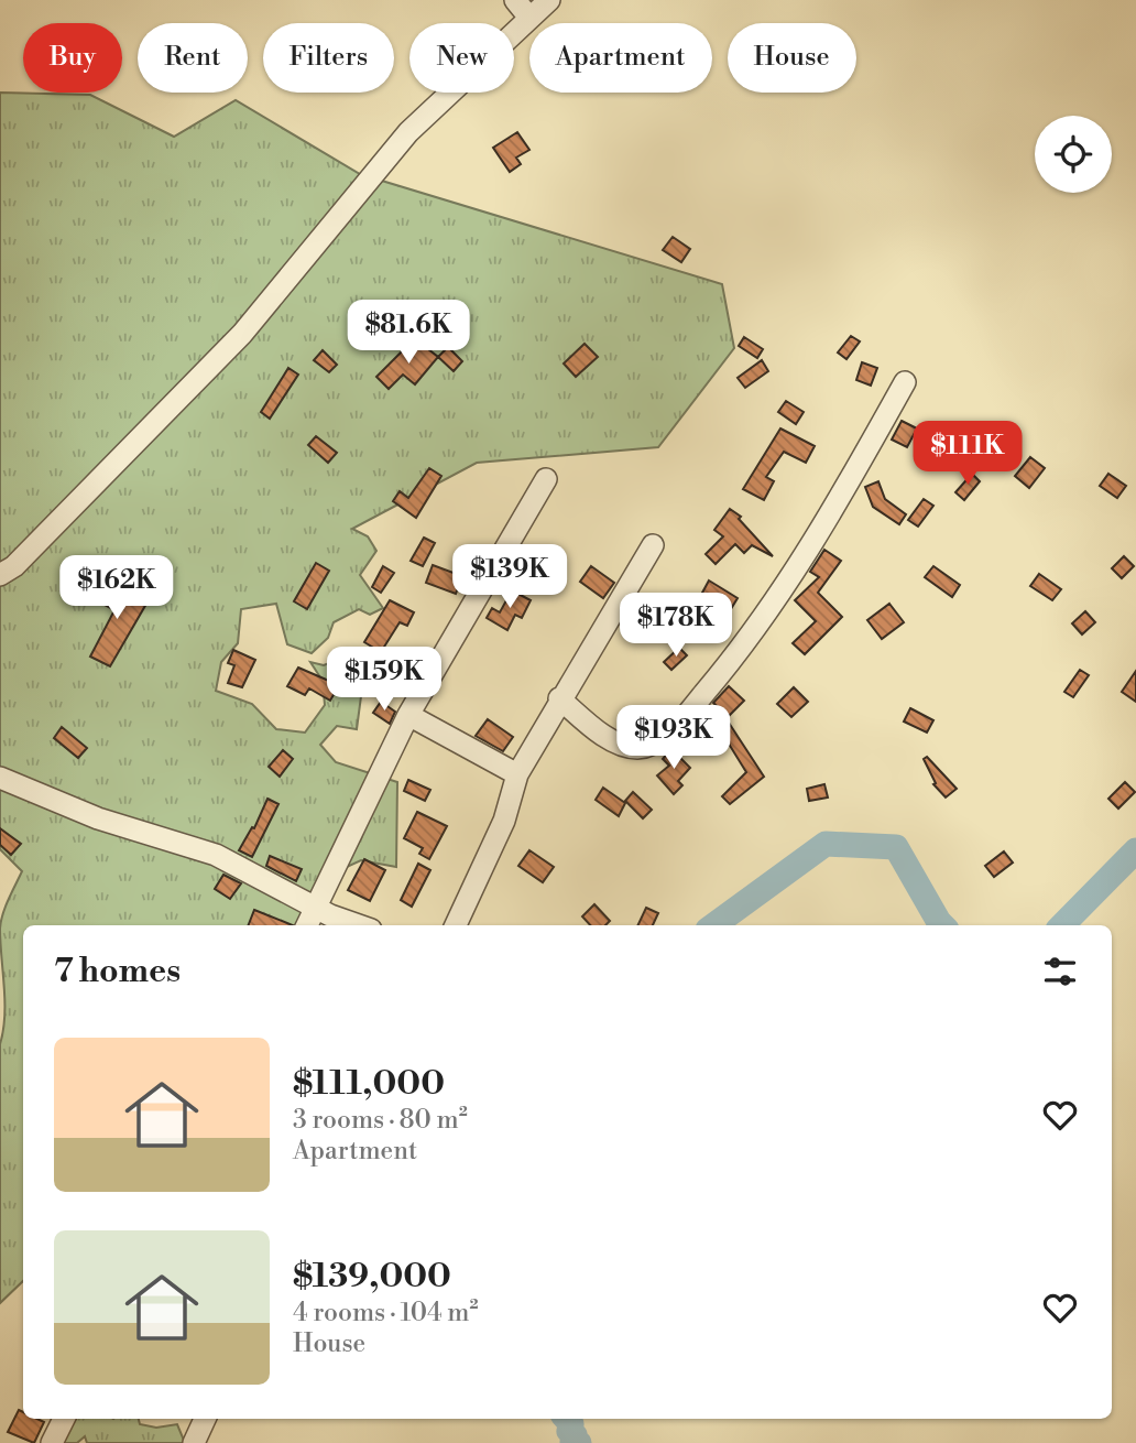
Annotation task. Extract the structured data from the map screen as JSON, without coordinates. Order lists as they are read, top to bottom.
{
  "page": {
    "chip": [
      "Buy",
      "Rent",
      "Filters",
      "New",
      "Apartment",
      "House"
    ],
    "price": [
      "$81.6K",
      "$111K",
      "$139K",
      "$162K",
      "$178K",
      "$159K",
      "$193K"
    ],
    "heading": "7 homes",
    "list": [
      {
        "name": "$111,000",
        "note": "3 rooms · 80 m² · Apartment"
      },
      {
        "name": "$139,000",
        "note": "4 rooms · 104 m² · House"
      }
    ]
  }
}
